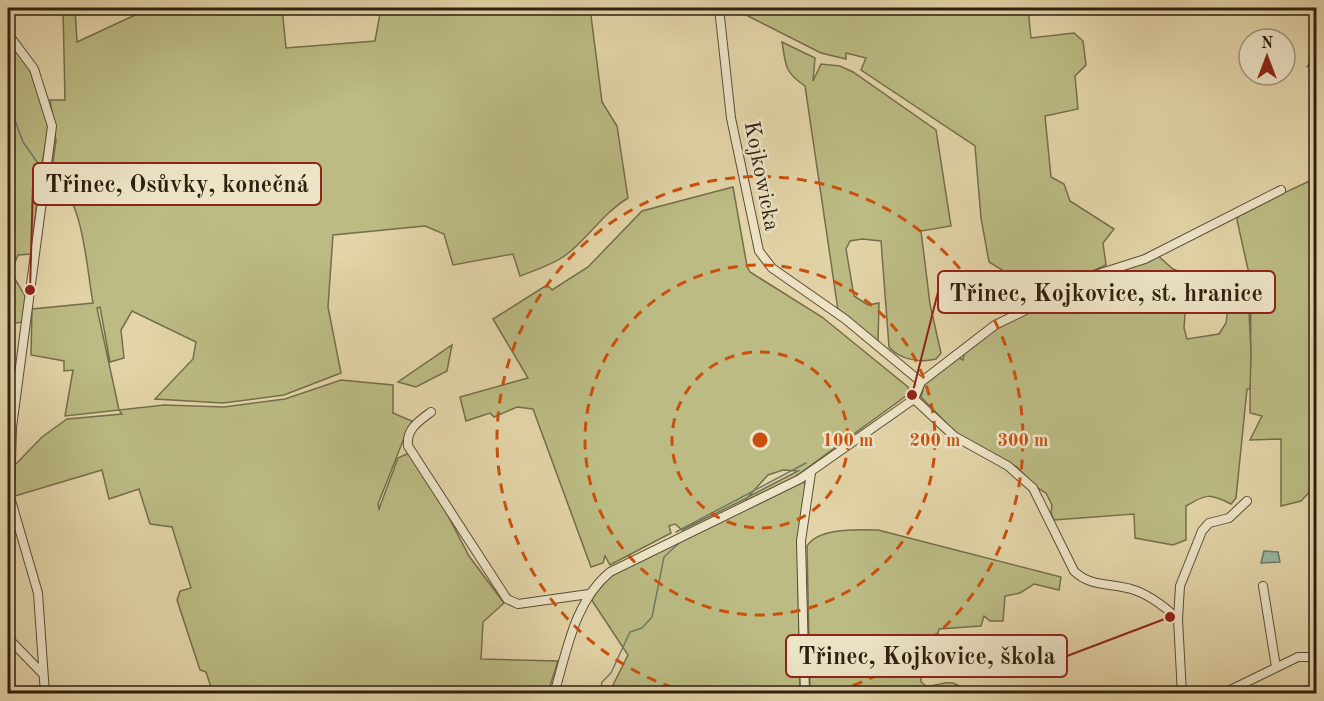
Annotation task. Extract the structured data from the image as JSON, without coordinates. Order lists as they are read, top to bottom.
{
  "streets": {
    "street": ["Kojkowicka"]
  },
  "places": ["Třinec, Osůvky, konečná", "Třinec, Kojkovice, st. hranice", "Třinec, Kojkovice, škola"],
  "north": "top",
  "rings": ["100 m", "200 m", "300 m"]
}
